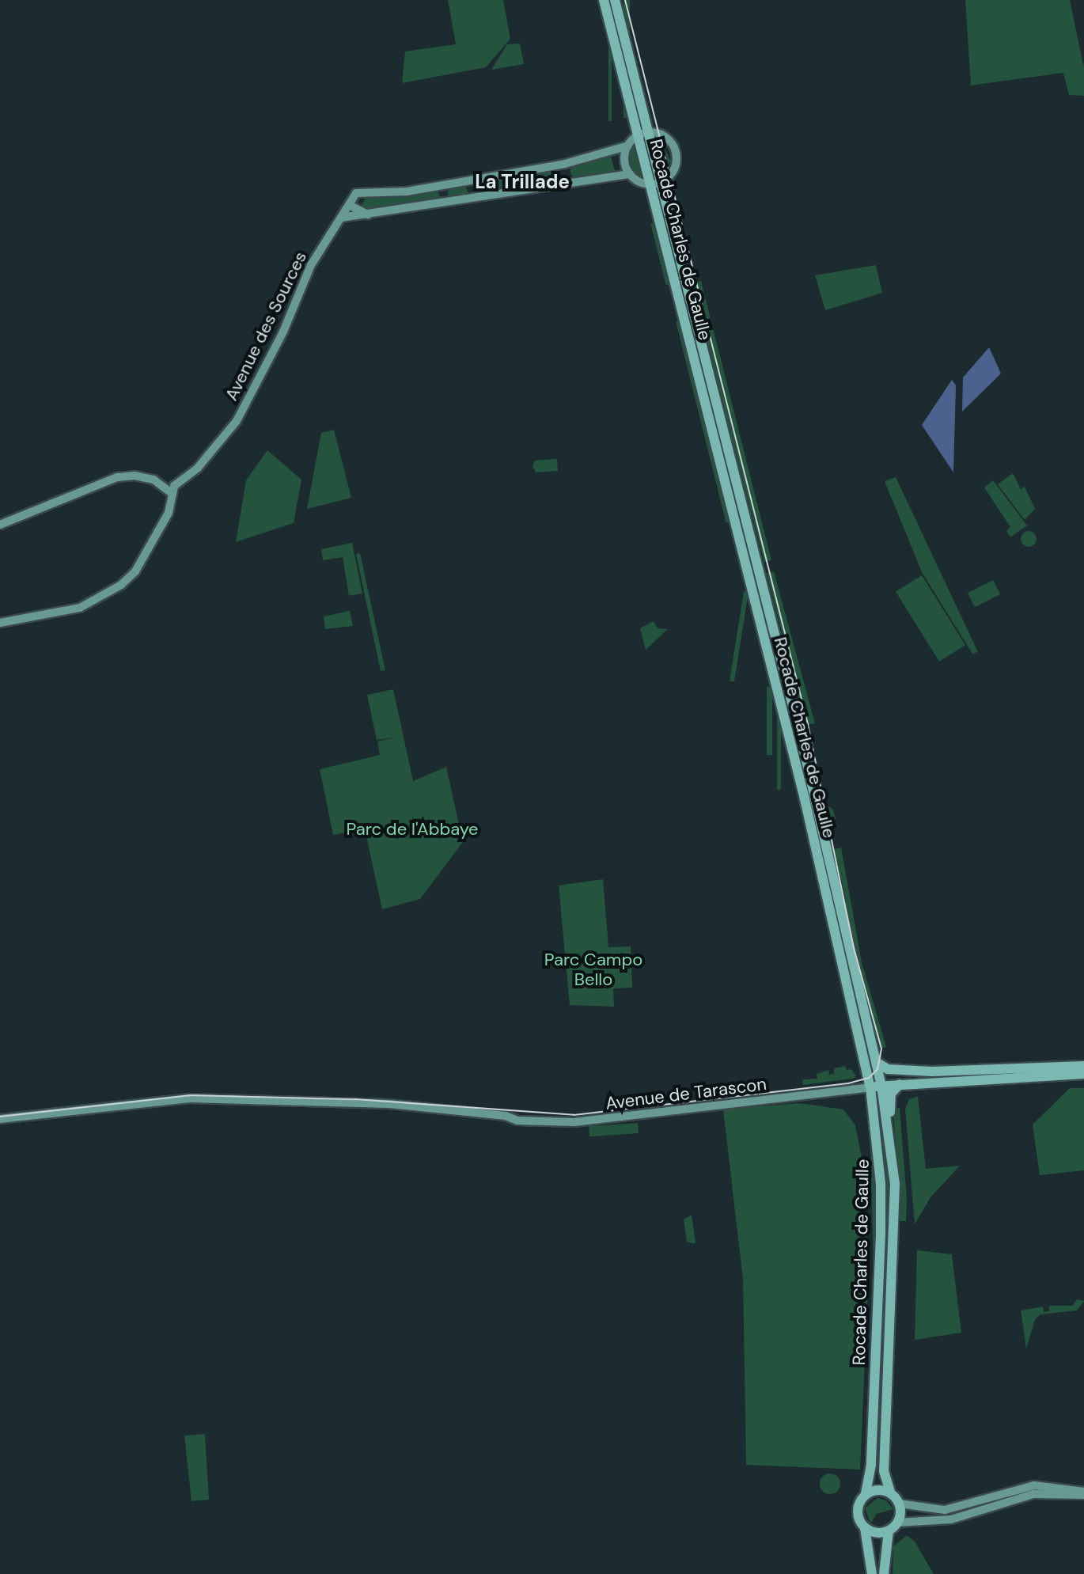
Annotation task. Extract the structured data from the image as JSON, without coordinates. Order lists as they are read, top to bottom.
{
  "streets": {
    "main road": ["Rocade Charles de Gaulle", "Avenue de Tarascon"],
    "street": ["Avenue des Sources"]
  },
  "crossings": [
    ["Rocade Charles de Gaulle", "Avenue de Tarascon"]
  ],
  "districts": ["La Trillade"],
  "parks": ["Parc de l'Abbaye", "Parc Campo Bello"]
}
